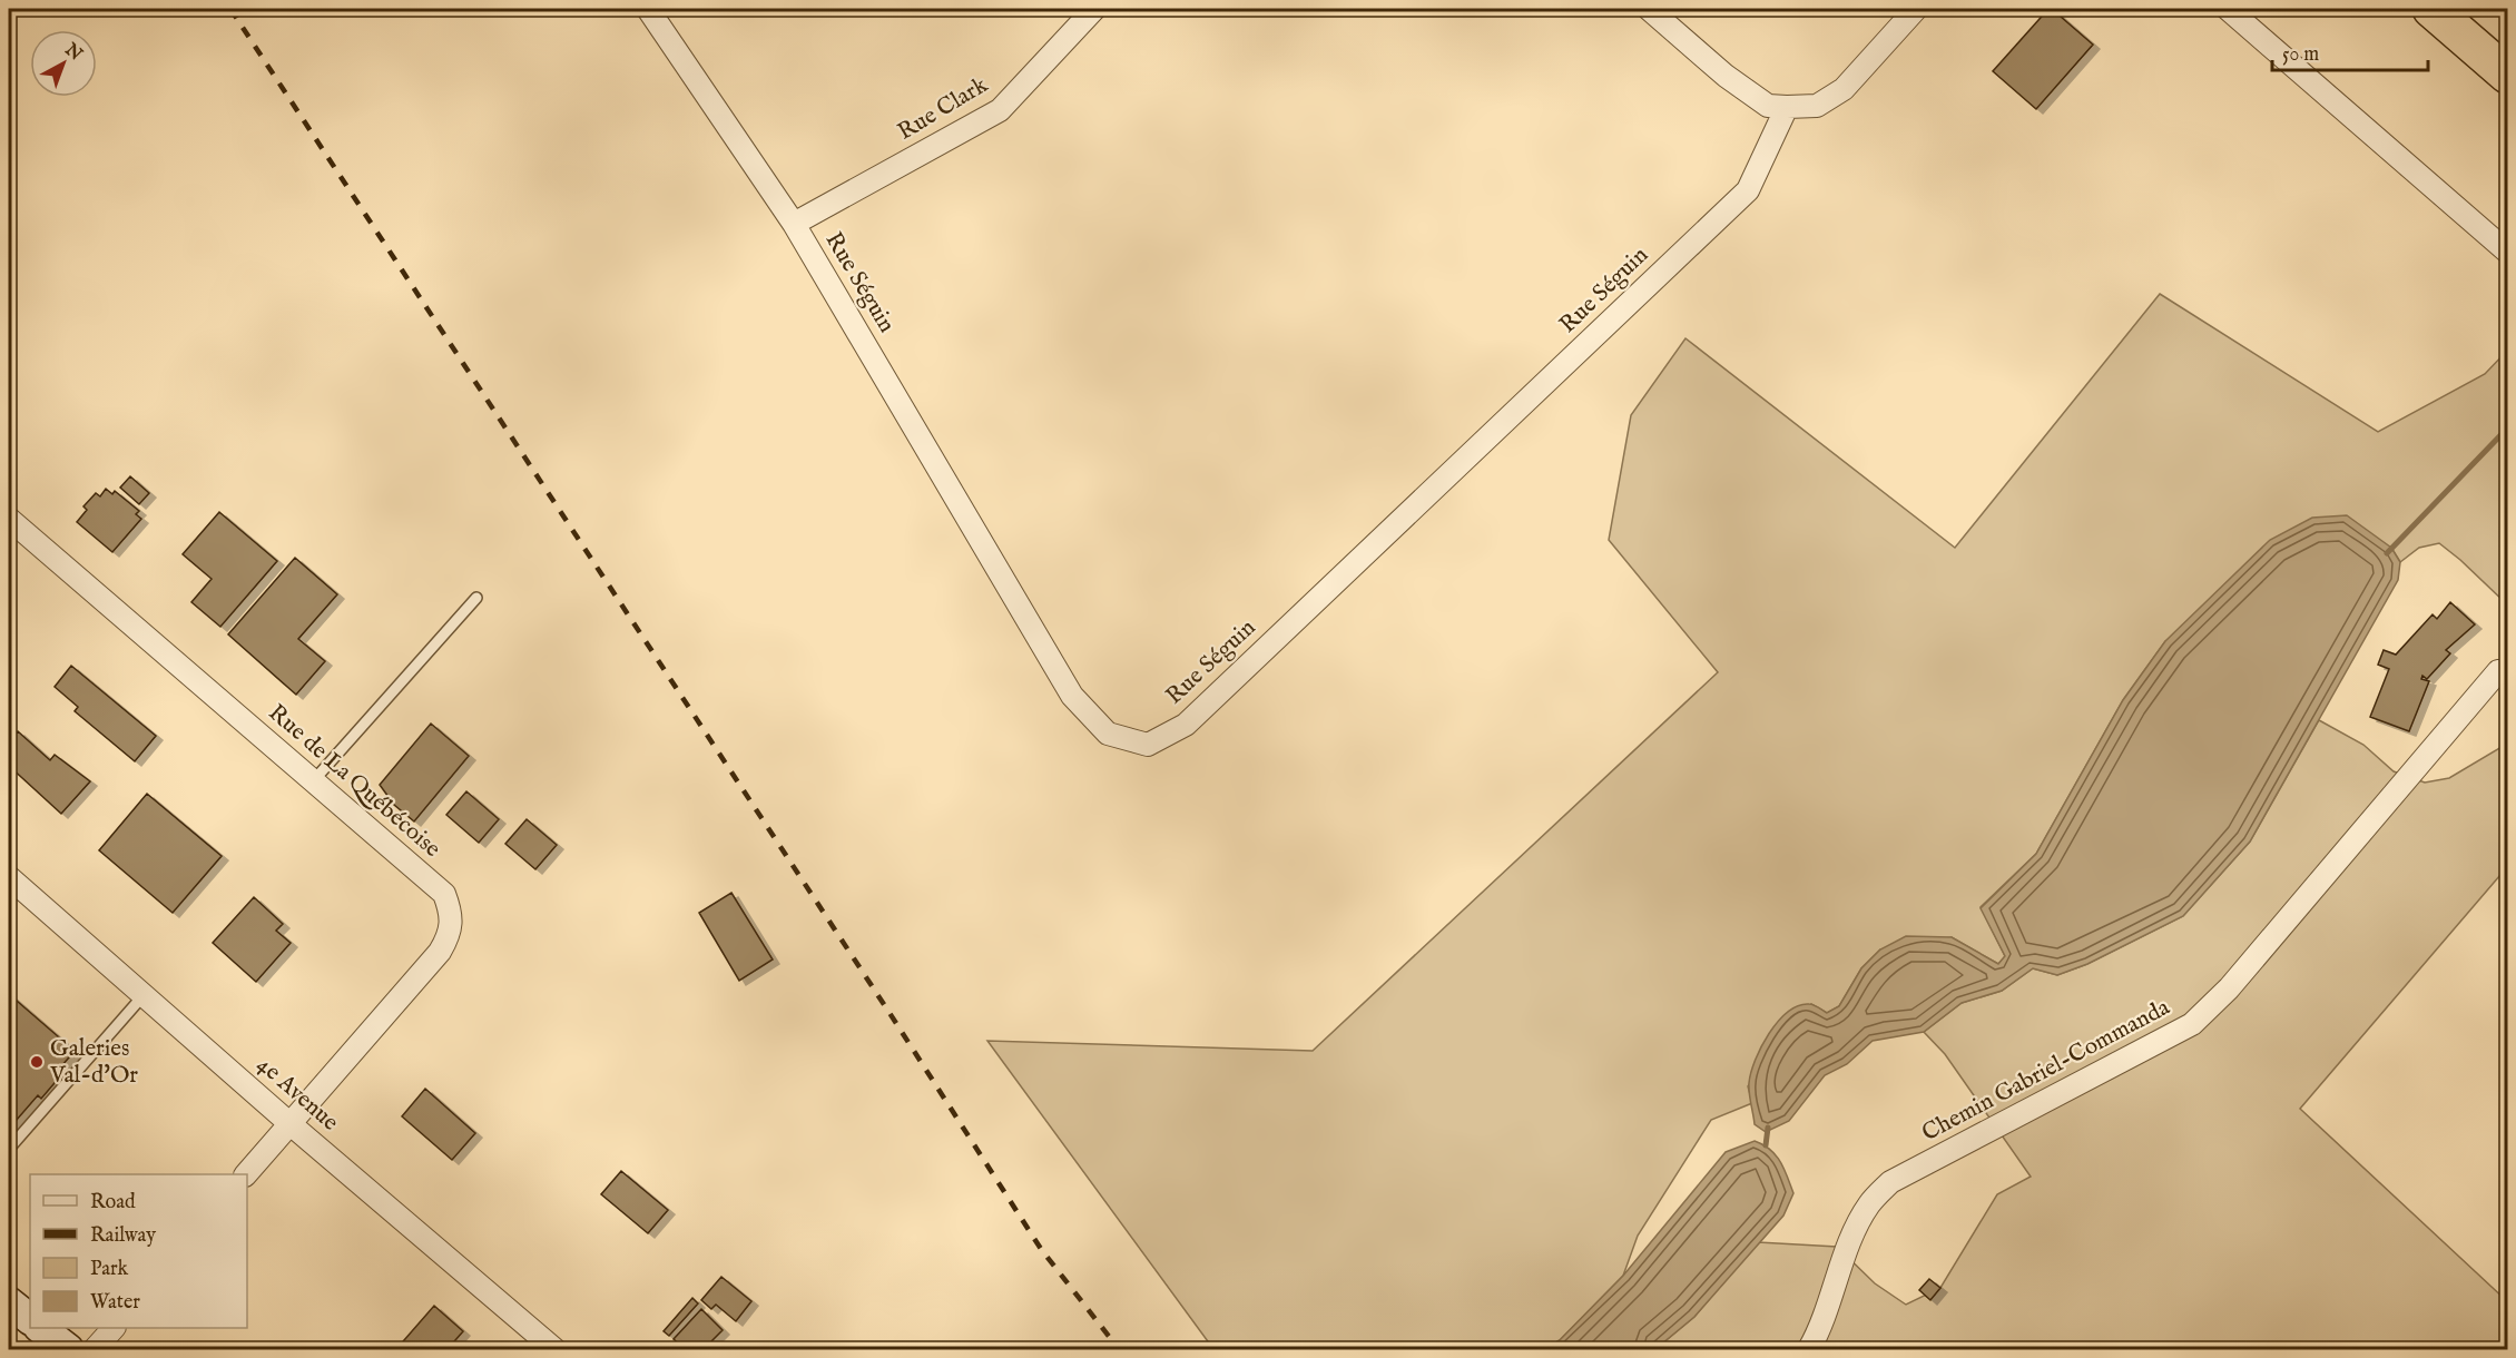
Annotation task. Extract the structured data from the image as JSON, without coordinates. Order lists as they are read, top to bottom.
{
  "streets": {
    "street": [
      "Rue Clark",
      "Rue Séguin",
      "Rue de La Québécoise",
      "Chemin Gabriel-Commanda",
      "4e Avenue"
    ]
  },
  "crossings": [
    ["Rue Clark", "Rue Séguin"],
    ["Rue de La Québécoise", "4e Avenue"]
  ],
  "places": ["Galeries Val-d'Or"],
  "legend": [
    "Road",
    "Railway",
    "Park",
    "Water"
  ],
  "scale_bar": "50 m",
  "north": "top right"
}
